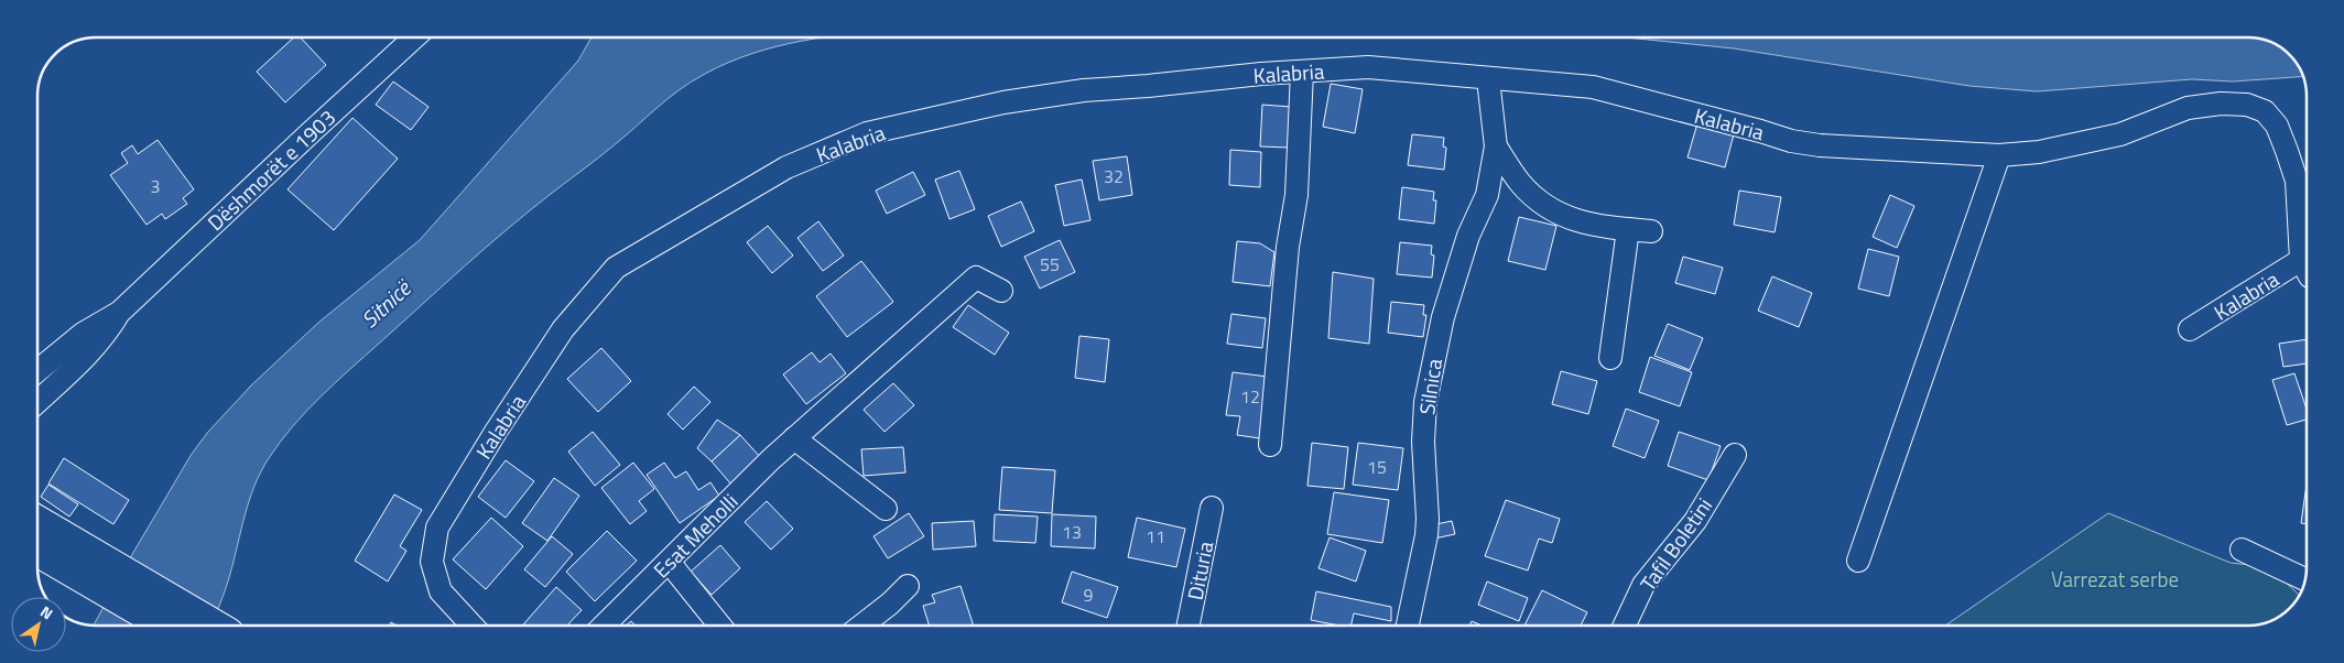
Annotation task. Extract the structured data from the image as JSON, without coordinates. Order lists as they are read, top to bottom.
{
  "streets": {
    "street": [
      "Kalabria",
      "Dëshmorët e 1903",
      "Silnica",
      "Esat Meholli",
      "Tafil Boletini",
      "Dituria"
    ]
  },
  "crossings": [
    ["Kalabria", "Silnica"]
  ],
  "water": ["Sitnicë"],
  "parks": ["Varrezat serbe"],
  "house_numbers": [
    "32",
    "3",
    "55",
    "12",
    "15",
    "13",
    "11",
    "9"
  ],
  "north": "top right"
}
